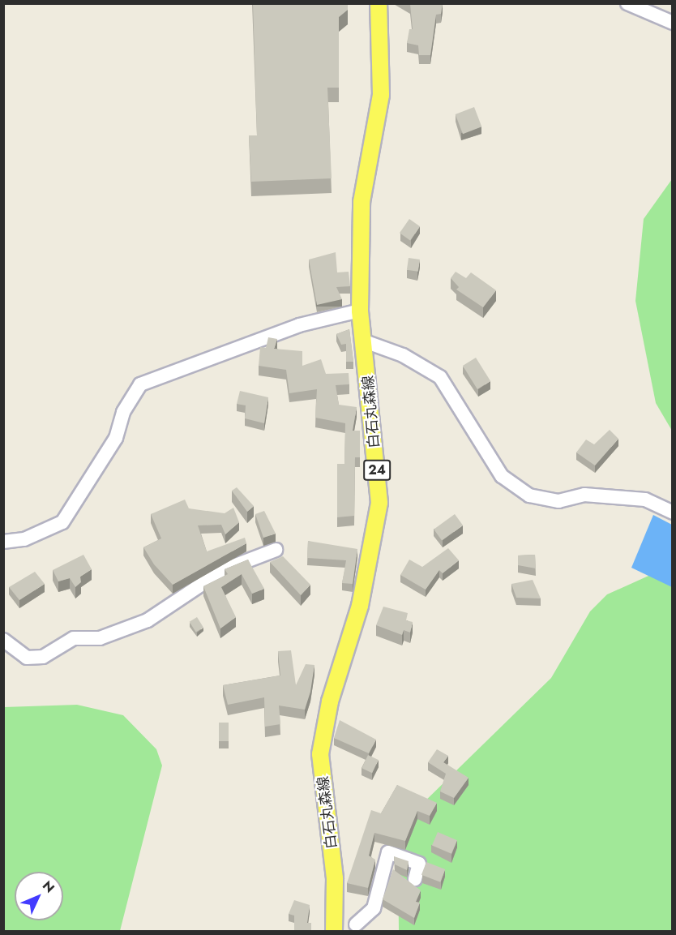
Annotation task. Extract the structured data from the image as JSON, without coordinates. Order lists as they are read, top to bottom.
{
  "streets": {
    "main road": ["白石丸森線", "24"]
  },
  "north": "top right"
}
